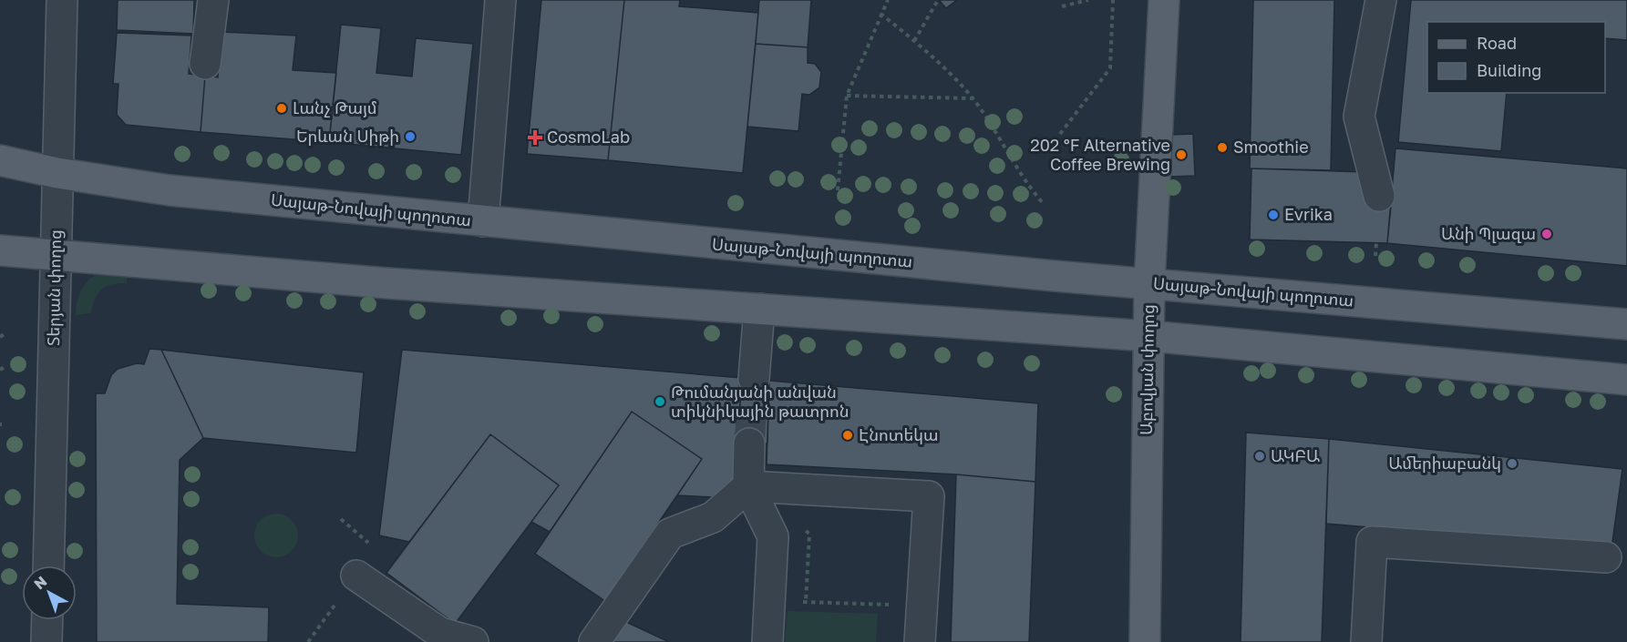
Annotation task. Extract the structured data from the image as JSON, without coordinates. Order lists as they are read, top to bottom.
{
  "streets": {
    "main road": ["Սայաթ-Նովայի պողոտա", "Աբովյան փողոց"],
    "street": ["Տերյան փողոց"]
  },
  "crossings": [
    ["Սայաթ-Նովայի պողոտա", "Տերյան փողոց"],
    ["Սայաթ-Նովայի պողոտա", "Աբովյան փողոց"]
  ],
  "places": {
    "other": [
      "Լանչ Թայմ",
      "Երևան Սիթի",
      "Smoothie",
      "202 °F Alternative Coffee Brewing",
      "Evrika",
      "Անի Պլազա",
      "Թումանյանի անվան տիկնիկային թատրոն",
      "Էնոտեկա",
      "ԱԿԲԱ",
      "Ամերիաբանկ"
    ],
    "health": ["CosmoLab"]
  },
  "legend": ["Road", "Building"],
  "north": "top left"
}
